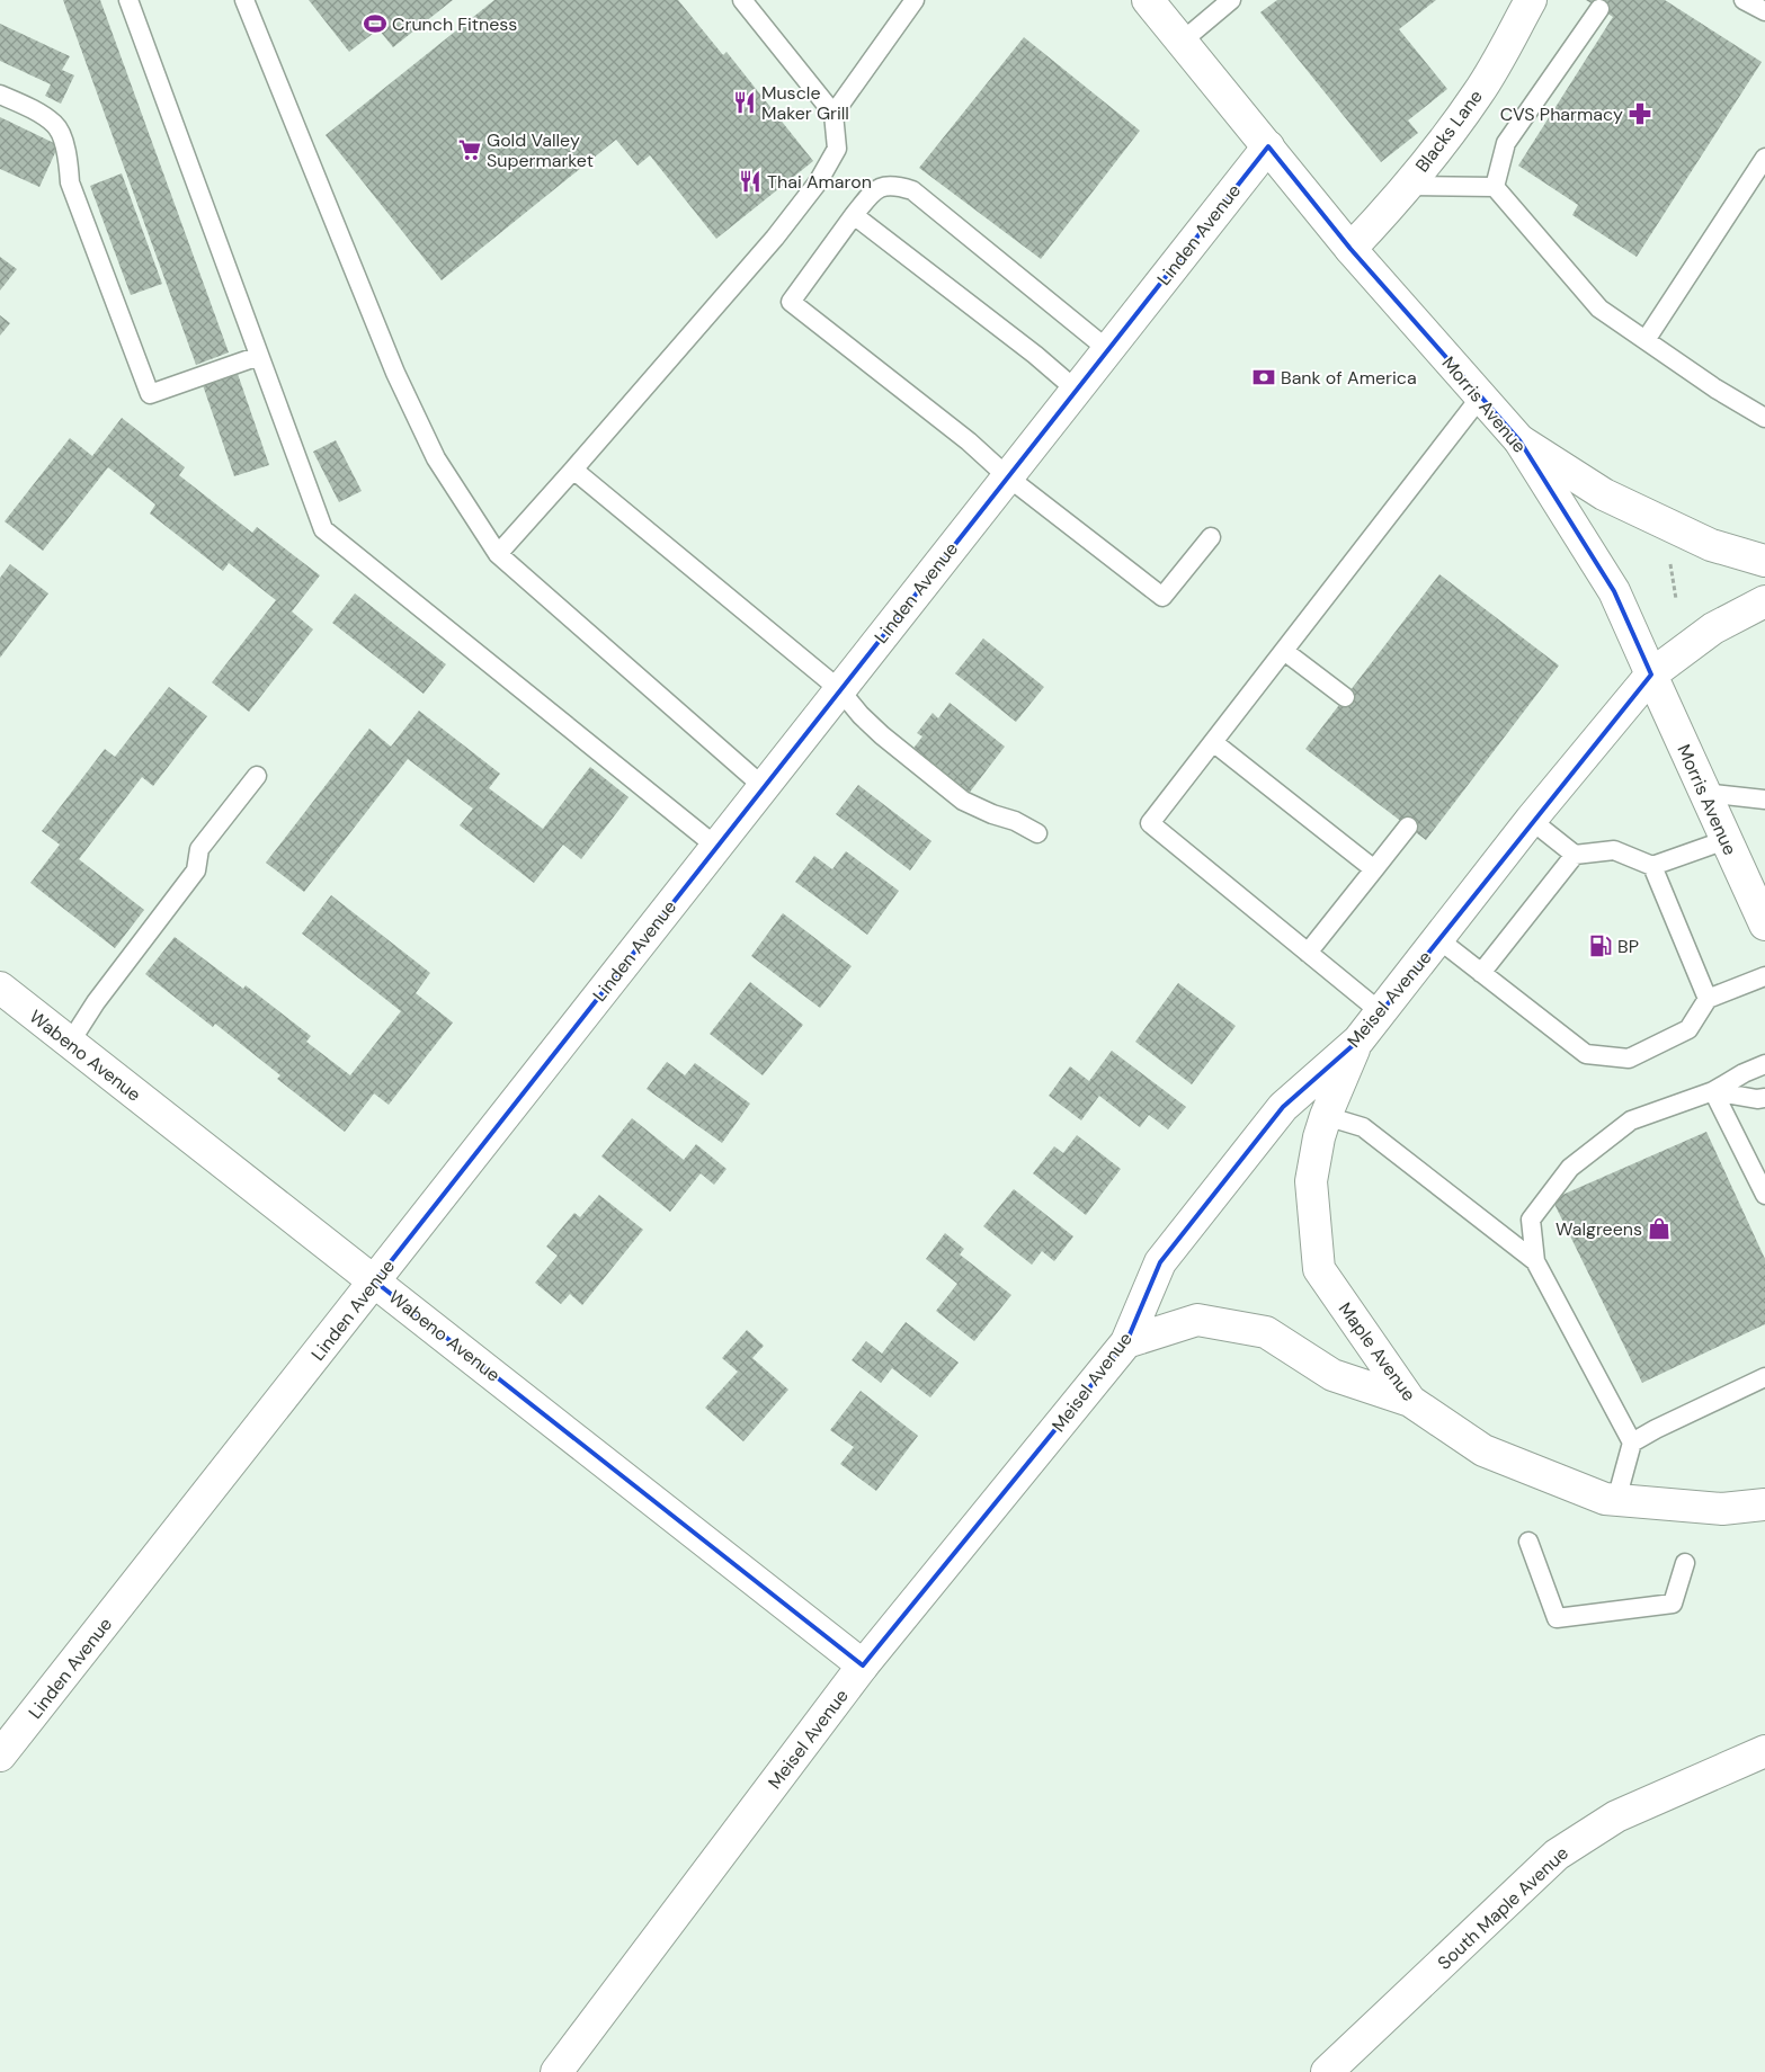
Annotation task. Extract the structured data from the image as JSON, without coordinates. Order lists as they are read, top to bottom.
{
  "streets": {
    "main road": [
      "Blacks Lane",
      "Linden Avenue",
      "Morris Avenue",
      "Meisel Avenue",
      "Wabeno Avenue",
      "Maple Avenue",
      "South Maple Avenue"
    ]
  },
  "crossings": [
    ["Blacks Lane", "Morris Avenue"],
    ["Linden Avenue", "Morris Avenue"],
    ["Linden Avenue", "Wabeno Avenue"],
    ["Morris Avenue", "Meisel Avenue"],
    ["Meisel Avenue", "Wabeno Avenue"],
    ["Meisel Avenue", "Maple Avenue"]
  ],
  "places": {
    "sports": ["Crunch Fitness"],
    "restaurant": ["Muscle Maker Grill", "Thai Amaron"],
    "pharmacy": ["CVS Pharmacy"],
    "supermarket": ["Gold Valley Supermarket"],
    "bank": ["Bank of America"],
    "fuel station": ["BP"],
    "shop": ["Walgreens"]
  }
}
